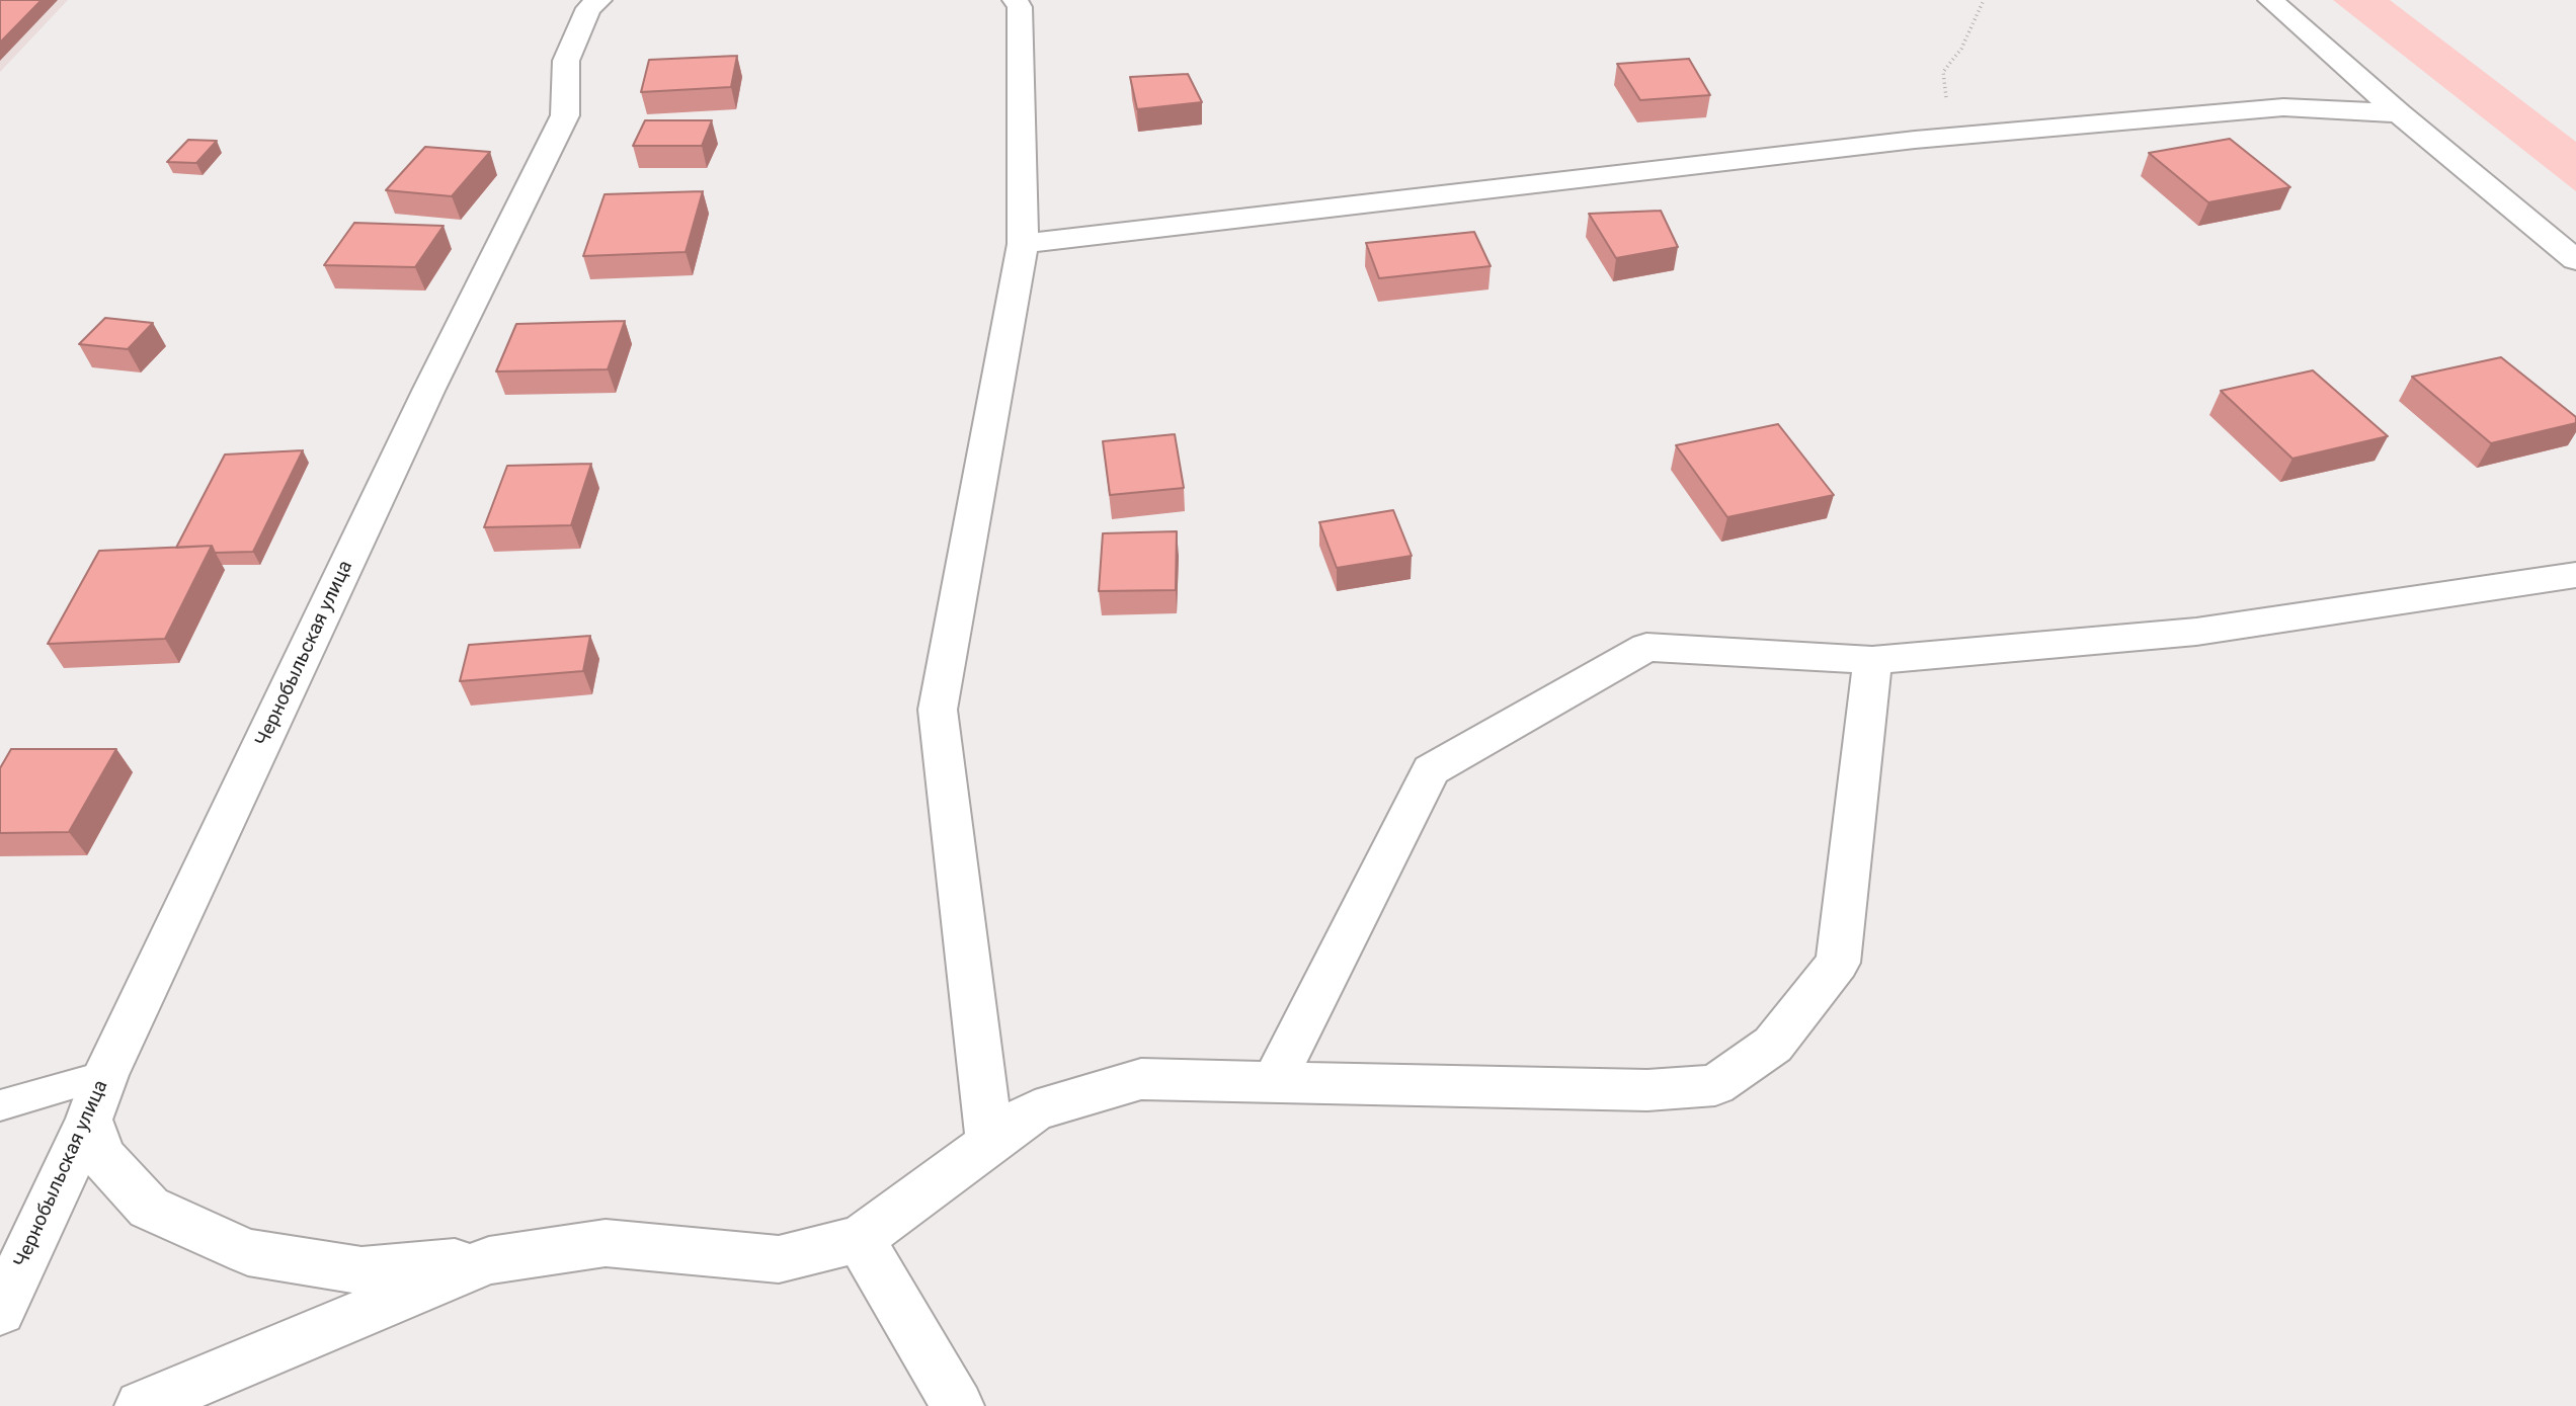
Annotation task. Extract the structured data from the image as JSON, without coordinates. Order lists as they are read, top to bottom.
{
  "streets": {
    "street": ["Чернобыльская улица"]
  }
}
